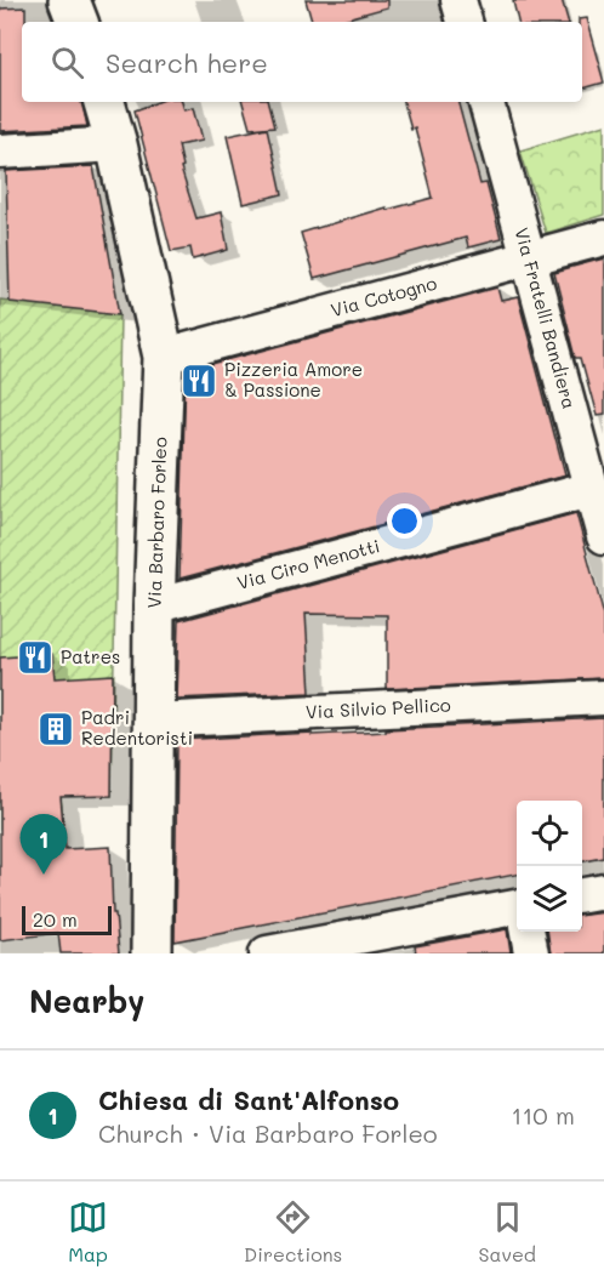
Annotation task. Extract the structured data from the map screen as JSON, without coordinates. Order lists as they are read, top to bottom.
{
  "streets": {
    "street": [
      "Via Cotogno",
      "Via Fratelli Bandiera",
      "Via Barbaro Forleo",
      "Via Ciro Menotti",
      "Via Silvio Pellico"
    ]
  },
  "crossings": [
    ["Via Cotogno", "Via Fratelli Bandiera"],
    ["Via Cotogno", "Via Barbaro Forleo"],
    ["Via Fratelli Bandiera", "Via Ciro Menotti"],
    ["Via Barbaro Forleo", "Via Ciro Menotti"],
    ["Via Barbaro Forleo", "Via Silvio Pellico"]
  ],
  "places": {
    "restaurant": ["Pizzeria Amore & Passione", "Patres"],
    "building": ["Padri Redentoristi"]
  },
  "scale_bar": "20 m",
  "page": {
    "search": "Search here",
    "pins": "1",
    "scale": "20 m",
    "heading": "Nearby",
    "list": [
      {
        "mark": "1",
        "name": "Chiesa di Sant'Alfonso",
        "note": "Church · Via Barbaro Forleo",
        "value": "110 m"
      }
    ],
    "nav": ["Map", "Directions", "Saved"]
  }
}
